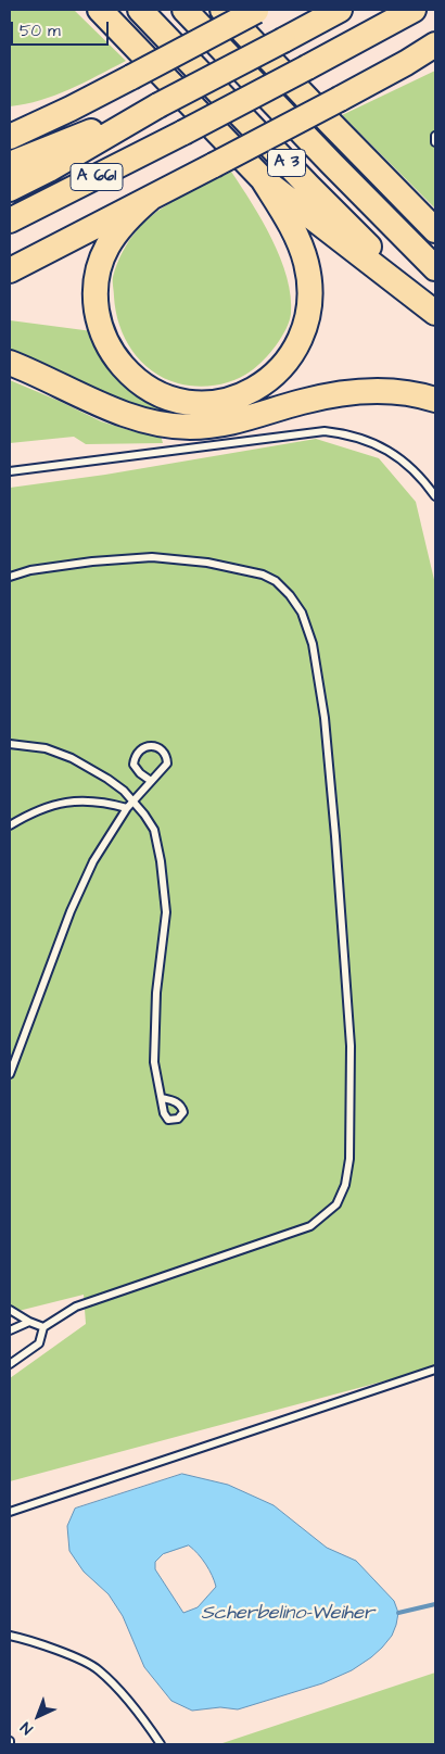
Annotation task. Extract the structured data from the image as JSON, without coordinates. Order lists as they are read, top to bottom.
{
  "streets": {
    "highway": ["A 3", "A 661"]
  },
  "water": ["Scherbelino-Weiher"],
  "scale_bar": "50 m",
  "north": "bottom left"
}
